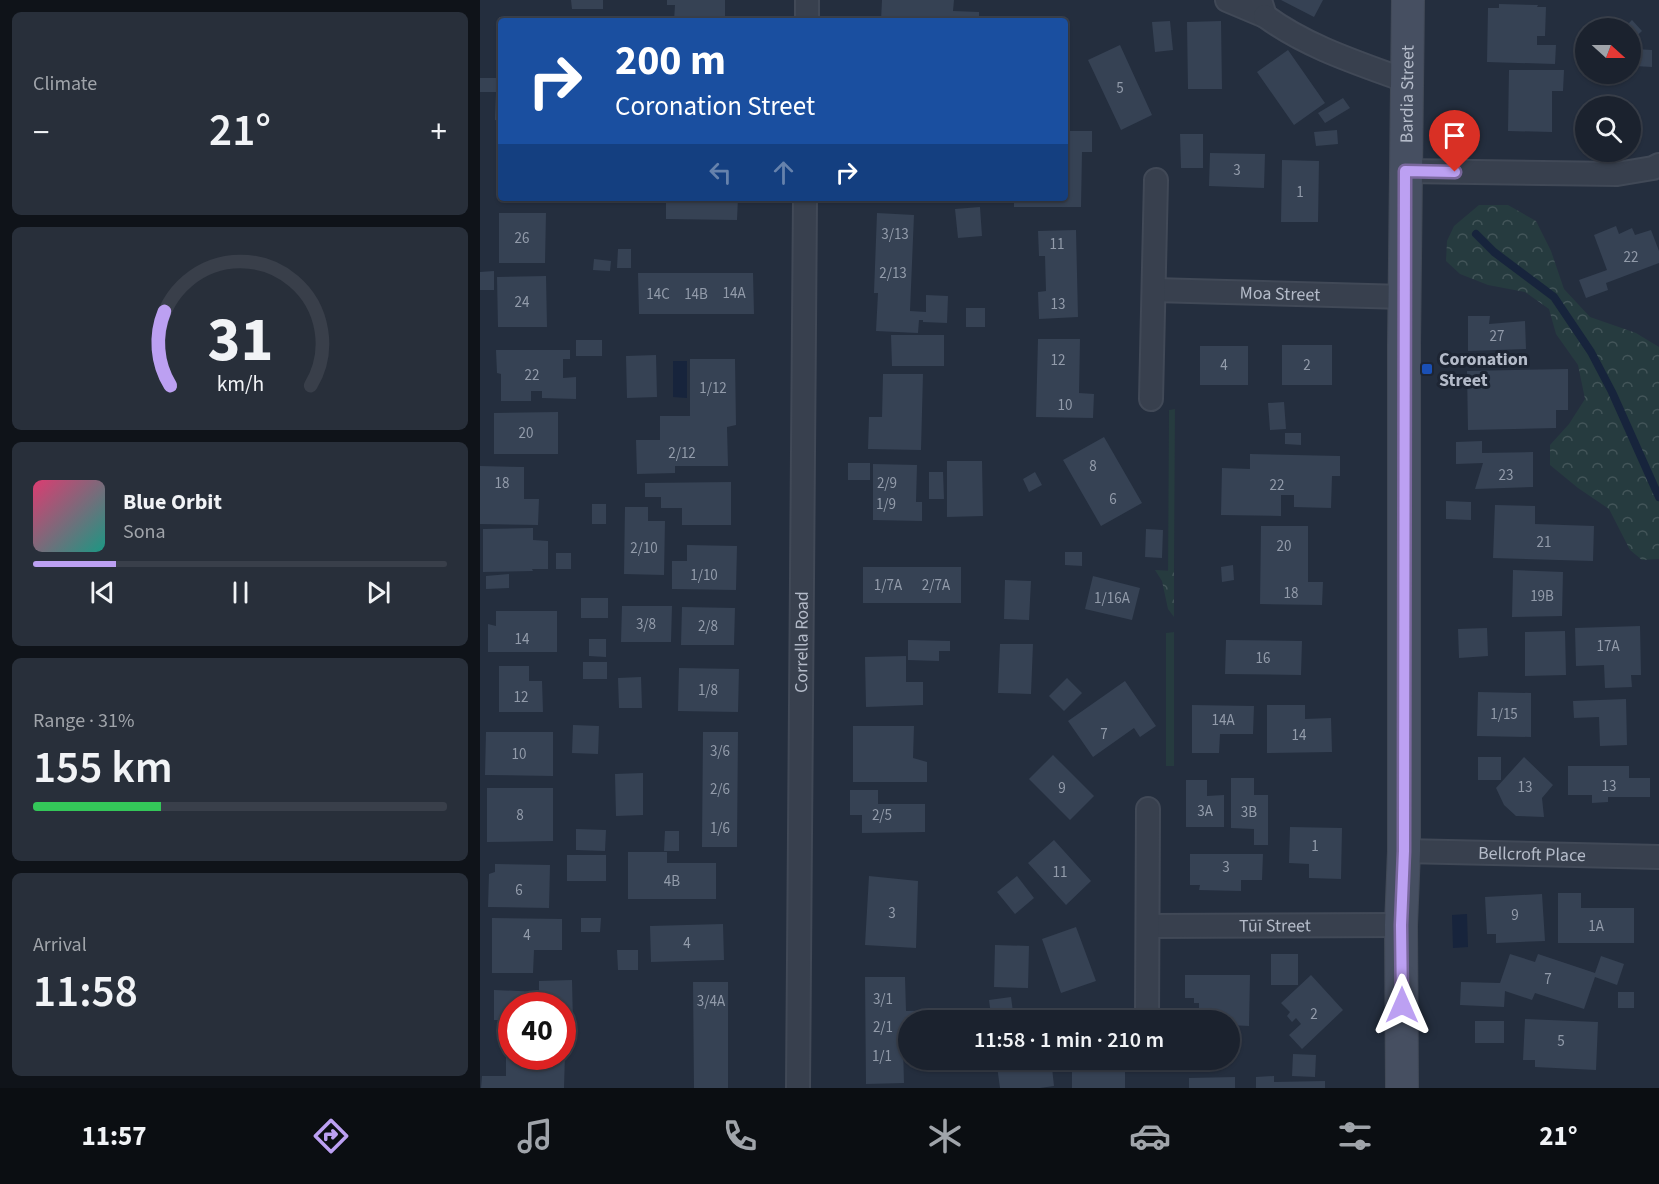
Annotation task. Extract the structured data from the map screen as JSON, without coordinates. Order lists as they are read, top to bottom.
{
  "streets": {
    "street": [
      "Bardia Street",
      "Moa Street",
      "Corrella Road",
      "Bellcroft Place",
      "Tūī Street"
    ]
  },
  "crossings": [
    ["Bardia Street", "Moa Street"],
    ["Bardia Street", "Bellcroft Place"],
    ["Bardia Street", "Tūī Street"]
  ],
  "places": {
    "transit": ["Coronation Street"]
  },
  "house_numbers": [
    "5",
    "3",
    "1",
    "3/13",
    "26",
    "11",
    "22",
    "2/13",
    "14A",
    "14C",
    "14B",
    "24",
    "13",
    "27",
    "12",
    "4",
    "2",
    "22",
    "1/12",
    "10",
    "20",
    "2/12",
    "8",
    "23",
    "18",
    "2/9",
    "22",
    "6",
    "1/9",
    "21",
    "20",
    "2/10",
    "1/10",
    "1/7A",
    "2/7A",
    "18",
    "19B",
    "1/16A",
    "3/8",
    "2/8",
    "14",
    "17A",
    "16",
    "1/8",
    "12",
    "1/15",
    "14A",
    "7",
    "14",
    "3/6",
    "10",
    "13",
    "13",
    "9",
    "2/6",
    "3A",
    "3B",
    "8",
    "2/5",
    "1/6",
    "1",
    "3",
    "11",
    "4B",
    "6",
    "3",
    "9",
    "1A",
    "4",
    "4",
    "7",
    "3/1",
    "3/4A",
    "2",
    "2/1",
    "5",
    "1/1"
  ],
  "north": "right",
  "page": {
    "tile": [
      "Climate",
      ["Range · 31%", "155 km"],
      ["Arrival", "11:58"]
    ],
    "turn": ["200 m", "Coronation Street"],
    "heat": ["−", "21°", "+"],
    "song": ["Blue Orbit", "Sona"],
    "limit": "40",
    "trip": "11:58 · 1 min · 210 m",
    "tabs": ["11:57", "21°"],
    "gauge": ["31", "km/h"]
  }
}
